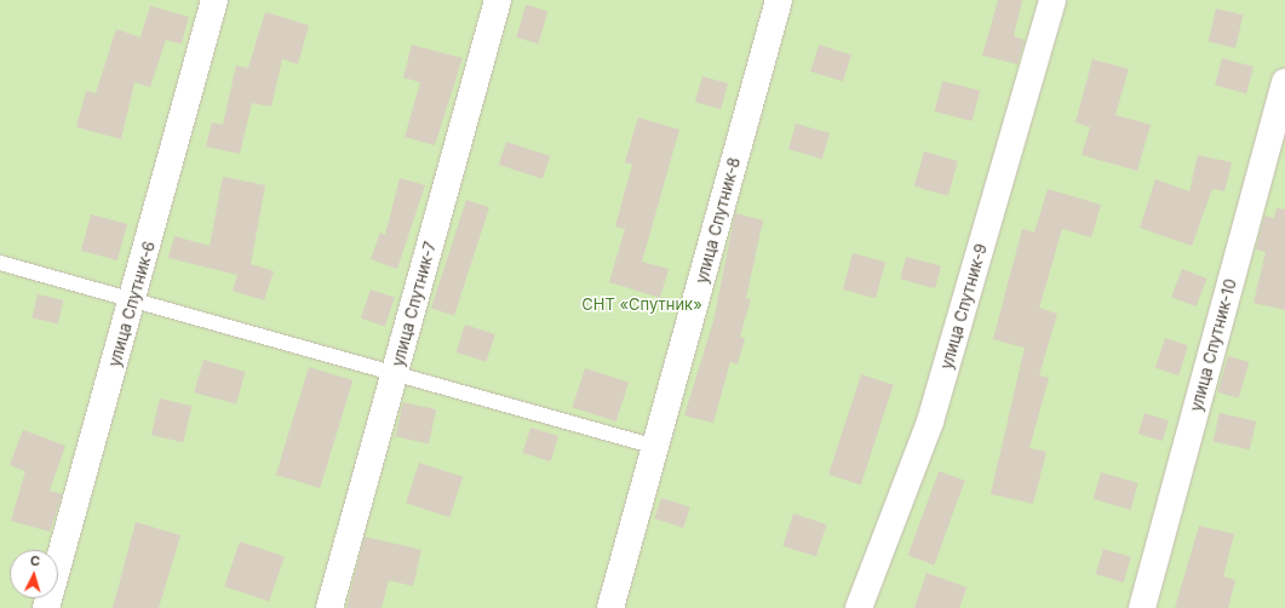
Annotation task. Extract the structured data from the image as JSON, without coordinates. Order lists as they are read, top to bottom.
{
  "streets": {
    "street": [
      "улица Спутник-8",
      "улица Спутник-6",
      "улица Спутник-7",
      "улица Спутник-9",
      "улица Спутник-10"
    ]
  },
  "parks": ["СНТ «Спутник»"],
  "north": "top"
}
